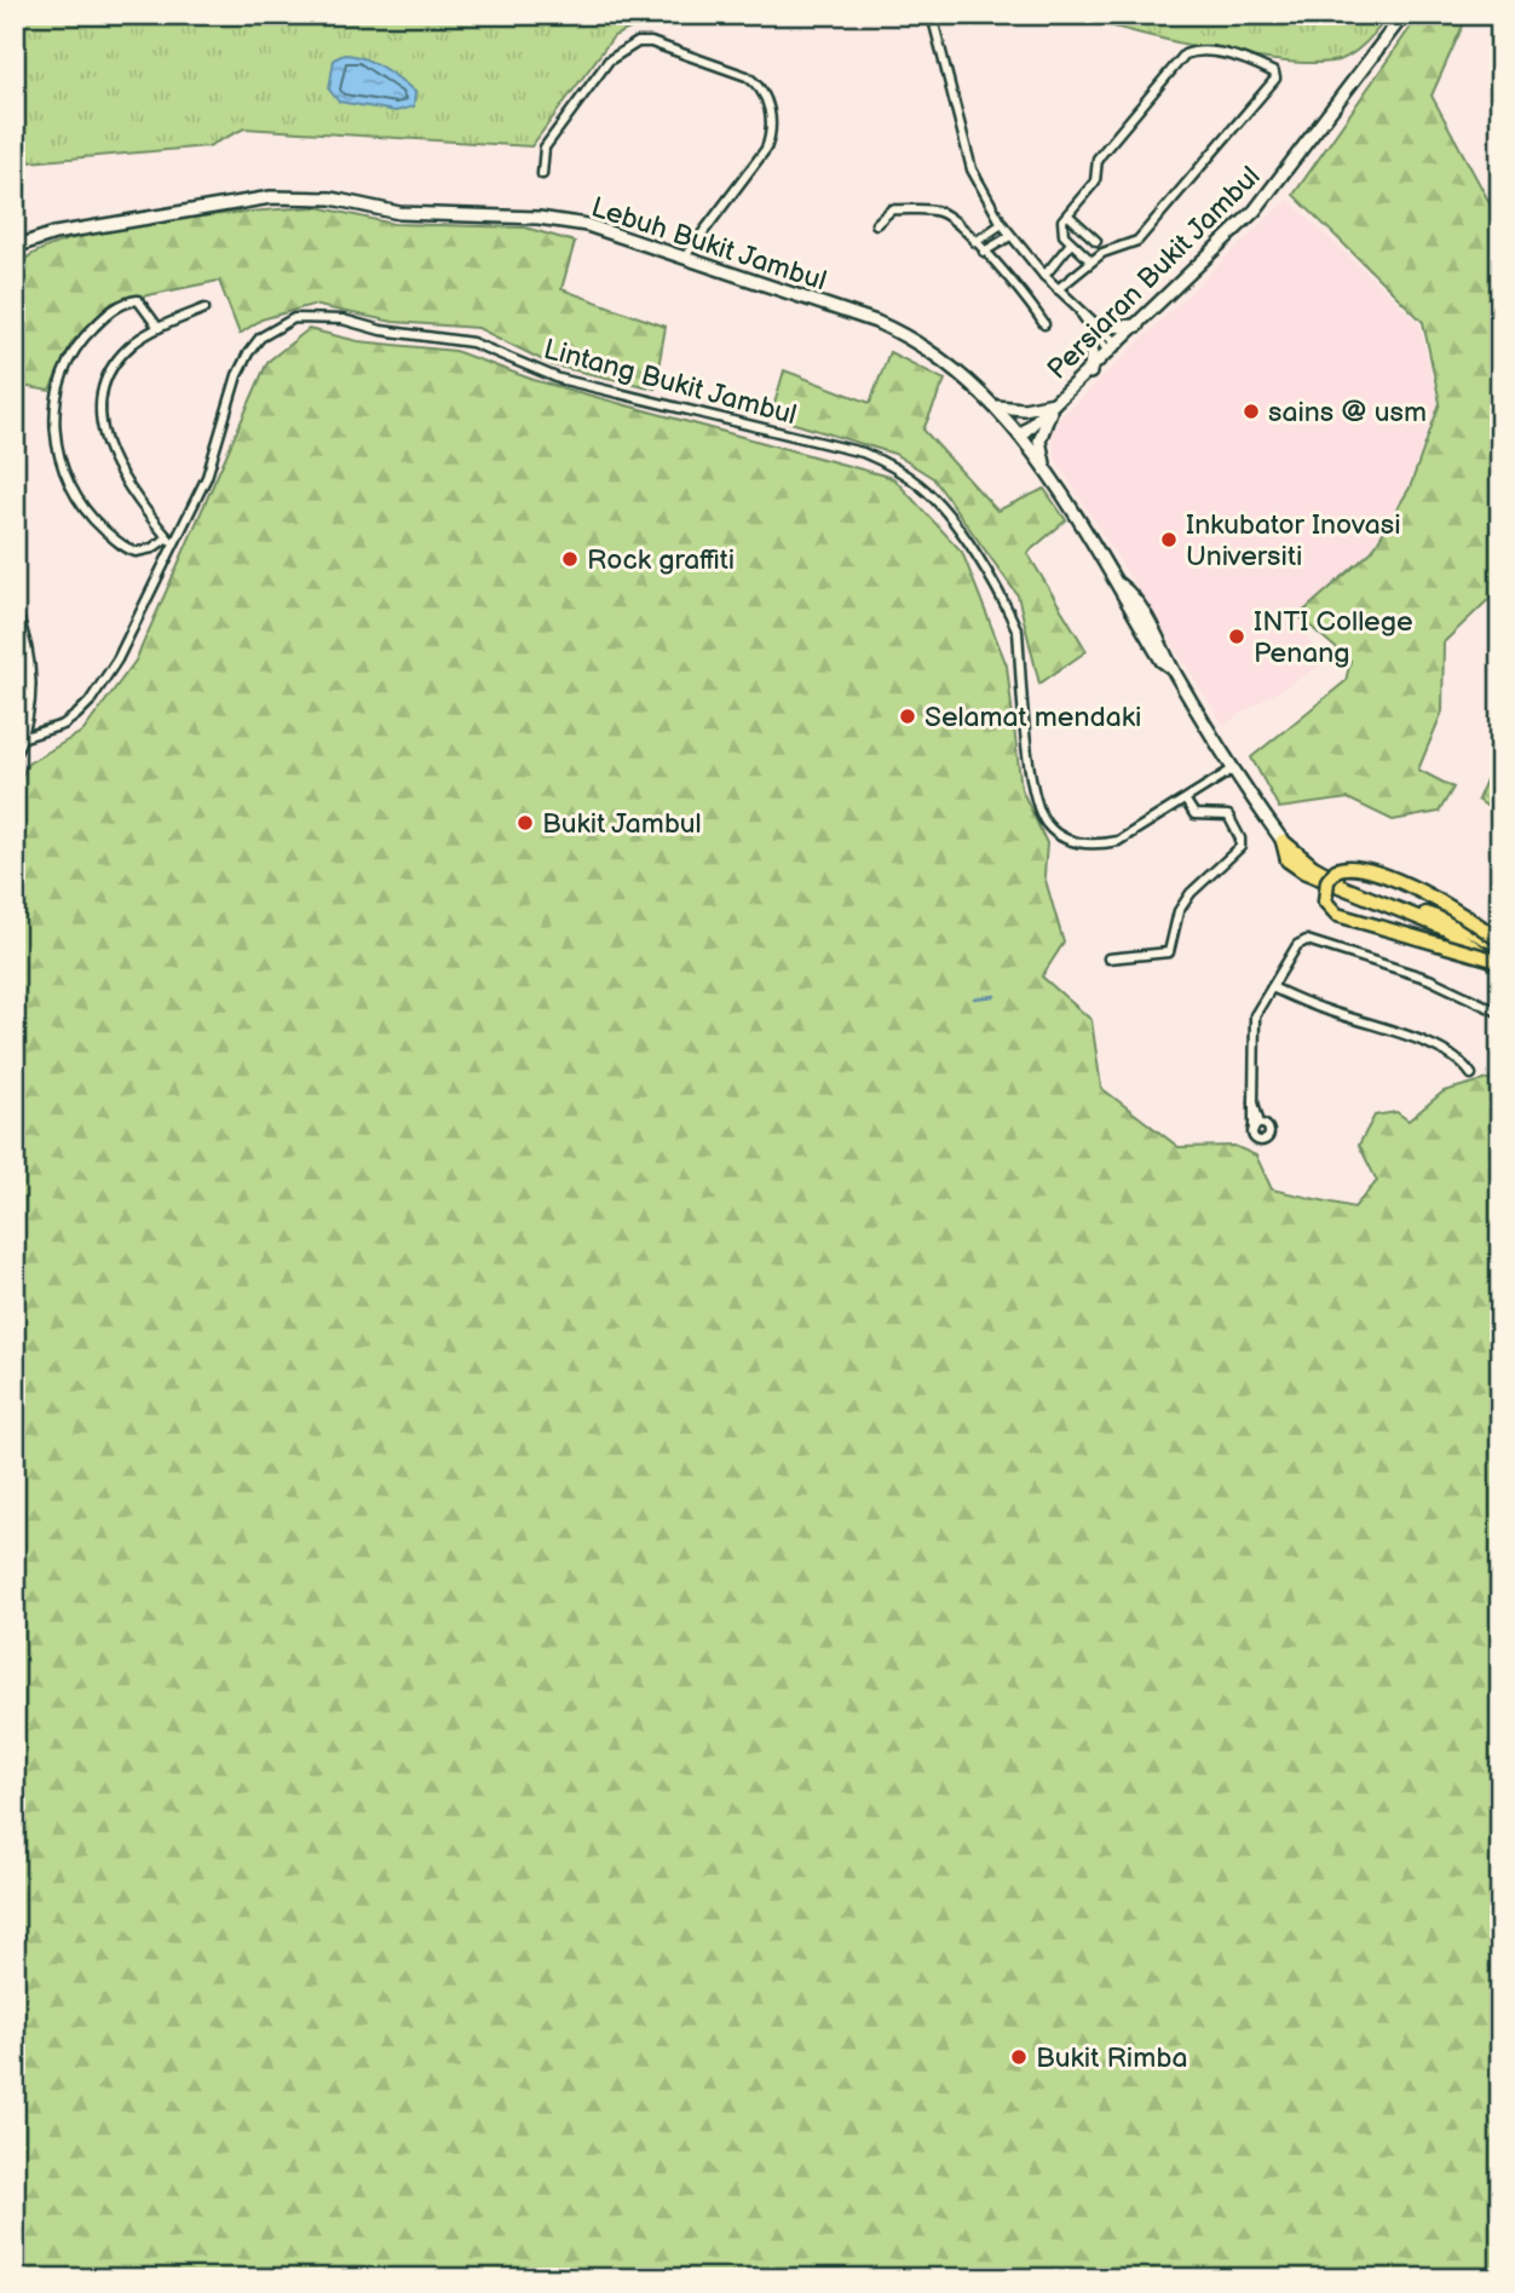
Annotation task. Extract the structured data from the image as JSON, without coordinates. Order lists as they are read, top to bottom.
{
  "streets": {
    "main road": ["Lebuh Bukit Jambul", "Persiaran Bukit Jambul"],
    "street": ["Lintang Bukit Jambul"]
  },
  "crossings": [
    ["Lebuh Bukit Jambul", "Persiaran Bukit Jambul"],
    ["Lebuh Bukit Jambul", "Lintang Bukit Jambul"]
  ],
  "places": [
    "sains @ usm",
    "Inkubator Inovasi Universiti",
    "Rock graffiti",
    "INTI College Penang",
    "Selamat mendaki",
    "Bukit Jambul",
    "Bukit Rimba"
  ]
}
